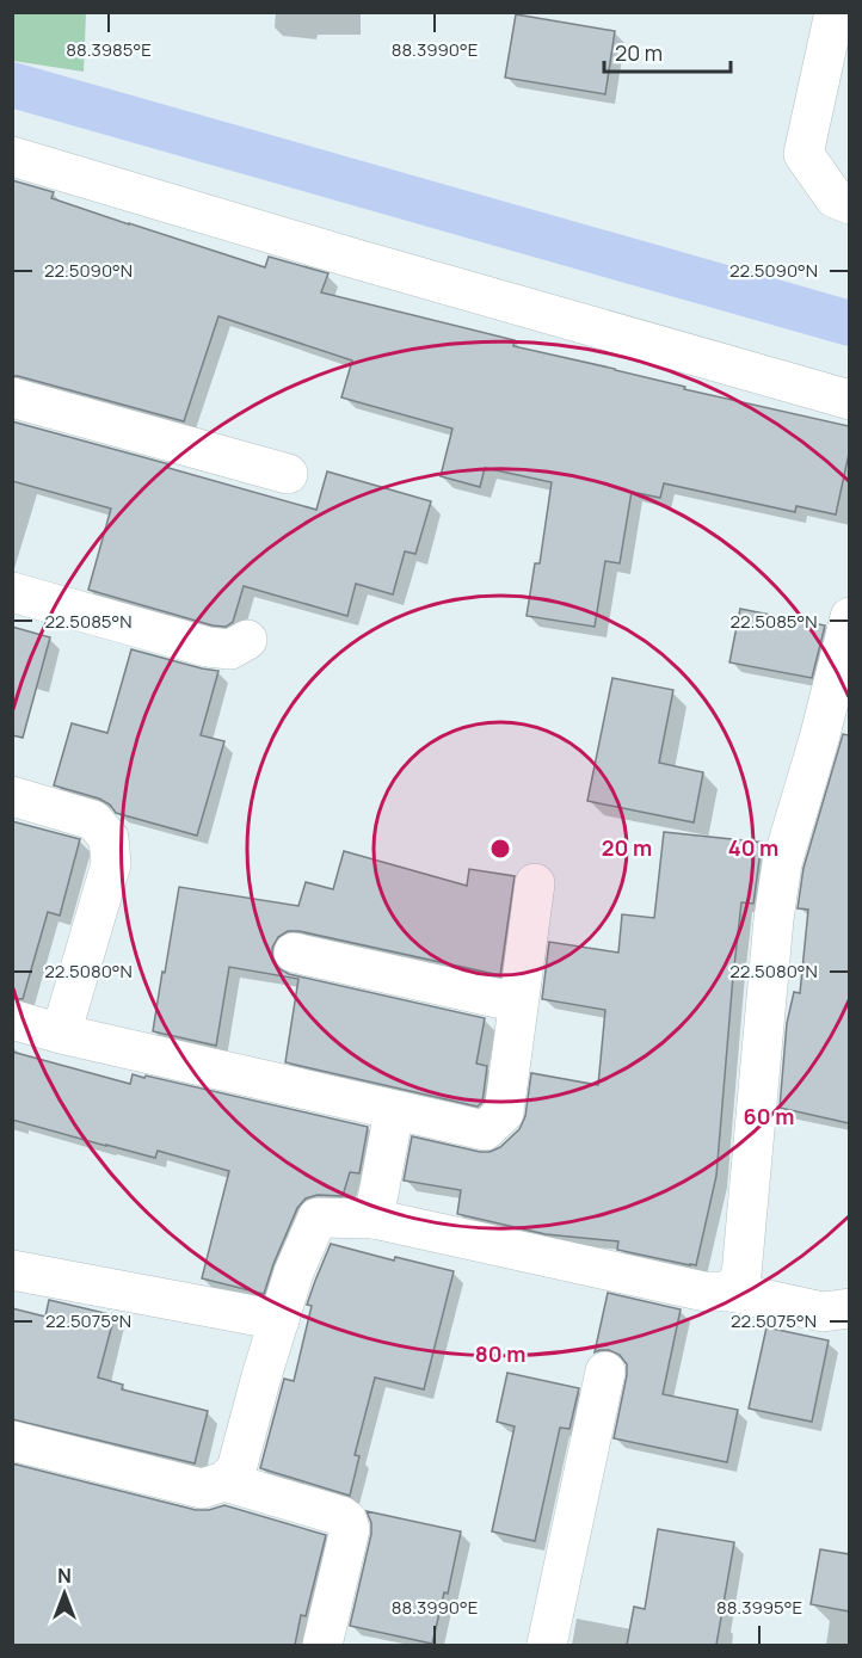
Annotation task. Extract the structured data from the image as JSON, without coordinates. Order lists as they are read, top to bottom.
{
  "scale_bar": "20 m",
  "north": "top",
  "coordinates": [
    "88.3985°E",
    "88.3990°E",
    "22.5090°N",
    "22.5085°N",
    "22.5080°N",
    "22.5075°N",
    "88.3995°E"
  ],
  "rings": [
    "20 m",
    "40 m",
    "60 m",
    "80 m"
  ]
}
